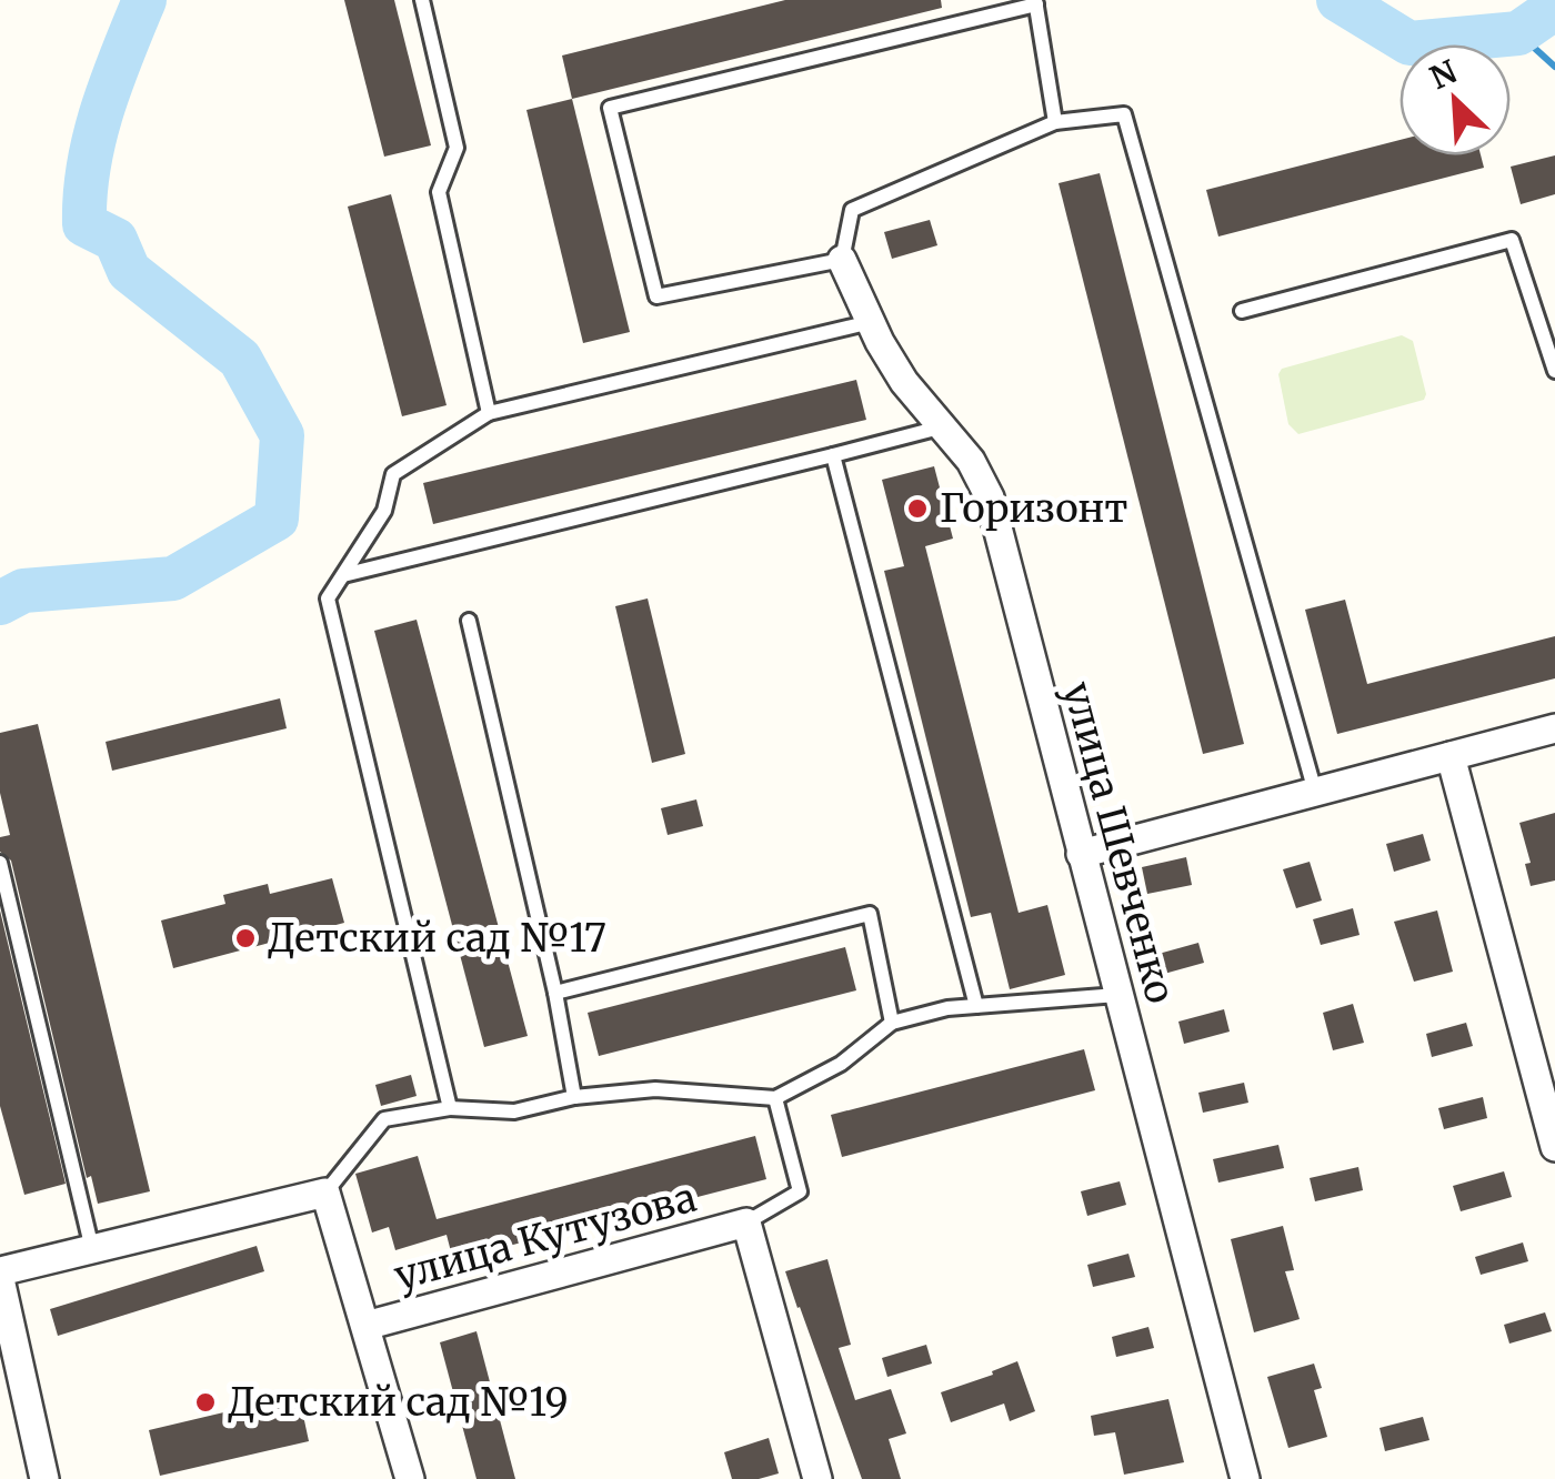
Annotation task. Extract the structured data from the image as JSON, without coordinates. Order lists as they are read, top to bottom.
{
  "streets": {
    "street": ["улица Шевченко", "улица Кутузова"]
  },
  "places": ["Горизонт", "Детский сад №17", "Детский сад №19"],
  "north": "top left"
}
